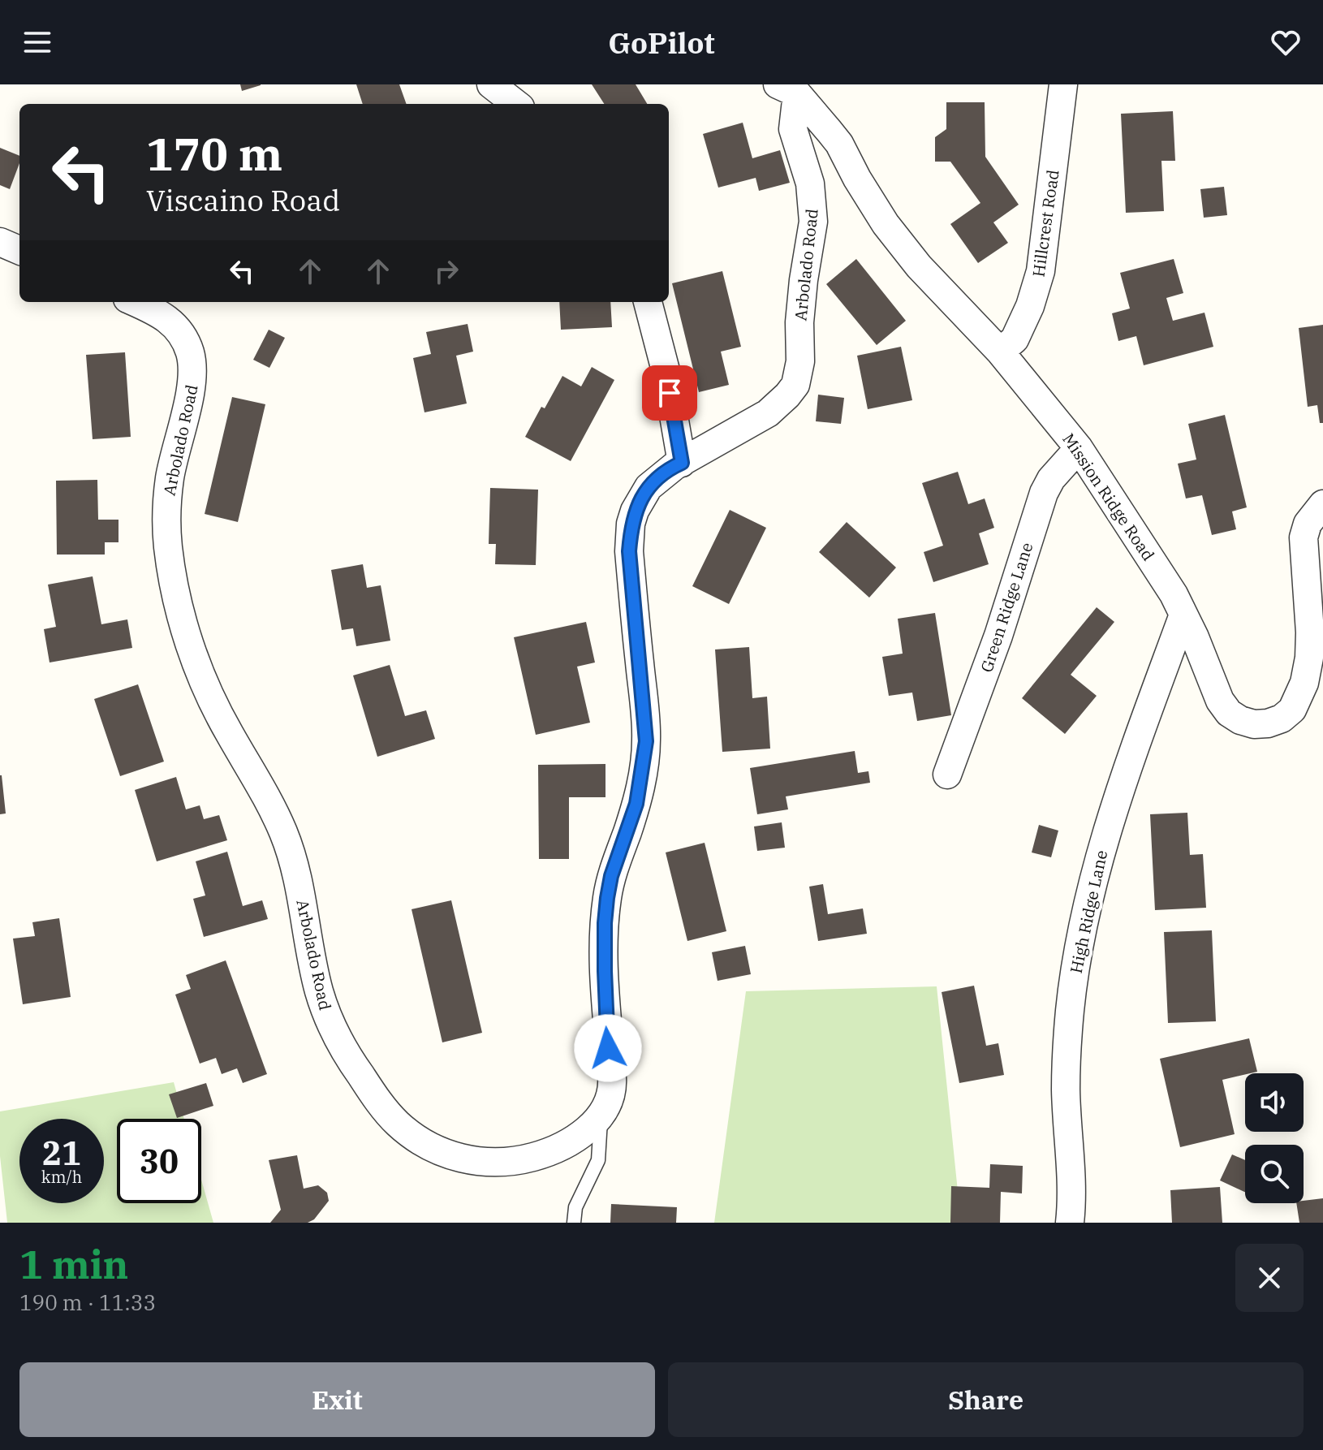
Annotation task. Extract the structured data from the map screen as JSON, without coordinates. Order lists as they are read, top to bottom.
{
  "streets": {
    "street": [
      "Hillcrest Road",
      "Arbolado Road",
      "Mission Ridge Road",
      "Green Ridge Lane",
      "High Ridge Lane"
    ]
  },
  "crossings": [
    ["Hillcrest Road", "Mission Ridge Road"],
    ["Arbolado Road", "Mission Ridge Road"],
    ["Mission Ridge Road", "Green Ridge Lane"],
    ["Mission Ridge Road", "High Ridge Lane"]
  ],
  "page": {
    "header": "GoPilot",
    "turn": ["170 m", "Viscaino Road"],
    "speed": "21 km/h",
    "limit": "30",
    "heading": ["1 min", "190 m · 11:33"],
    "buttons": ["Exit", "Share"]
  }
}
